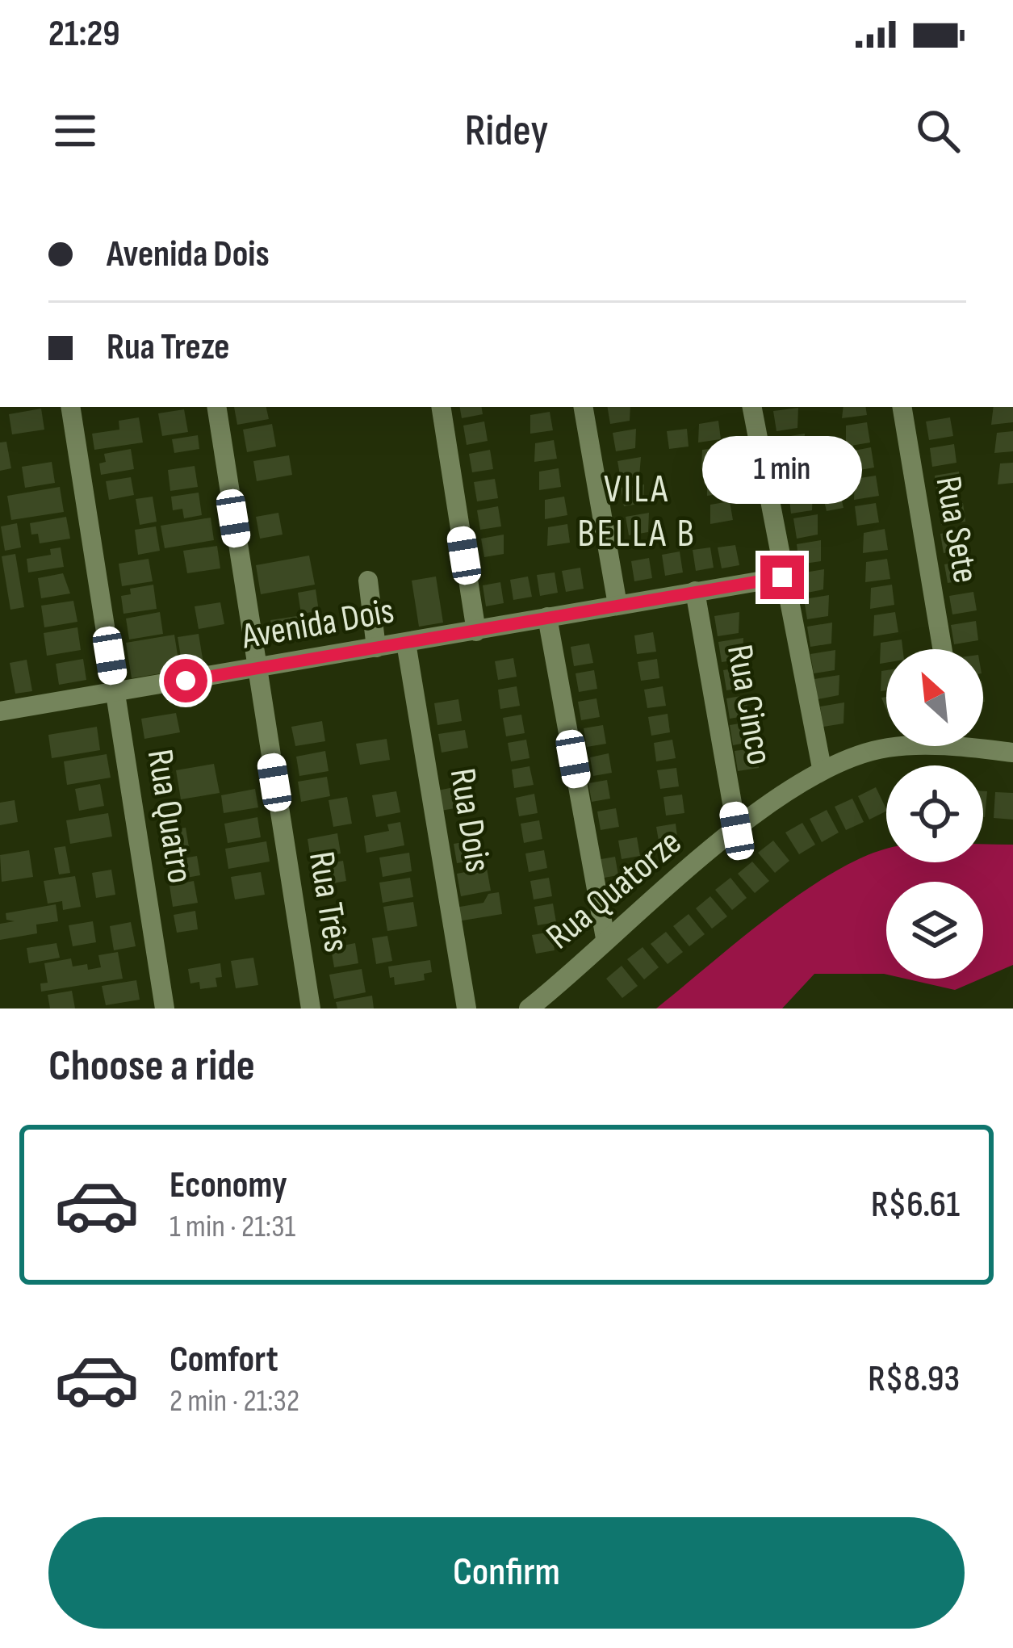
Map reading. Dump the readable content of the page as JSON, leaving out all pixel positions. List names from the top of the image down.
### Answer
{
  "streets": {
    "street": [
      "Rua Sete",
      "Avenida Dois",
      "Rua Cinco",
      "Rua Quatro",
      "Rua Dois",
      "Rua Quatorze",
      "Rua Três"
    ]
  },
  "crossings": [
    ["Avenida Dois", "Rua Cinco"],
    ["Avenida Dois", "Rua Quatro"],
    ["Avenida Dois", "Rua Dois"],
    ["Avenida Dois", "Rua Três"],
    ["Rua Cinco", "Rua Quatorze"]
  ],
  "districts": ["VILA BELLA B"],
  "north": "top left",
  "page": {
    "status": "21:29",
    "header": "Ridey",
    "banner": ["Avenida Dois", "Rua Treze"],
    "bubble": "1 min",
    "heading": "Choose a ride",
    "list": [
      {
        "name": "Economy",
        "note": "1 min · 21:31",
        "value": "R$6.61"
      },
      {
        "name": "Comfort",
        "note": "2 min · 21:32",
        "value": "R$8.93"
      }
    ],
    "buttons": "Confirm"
  }
}
